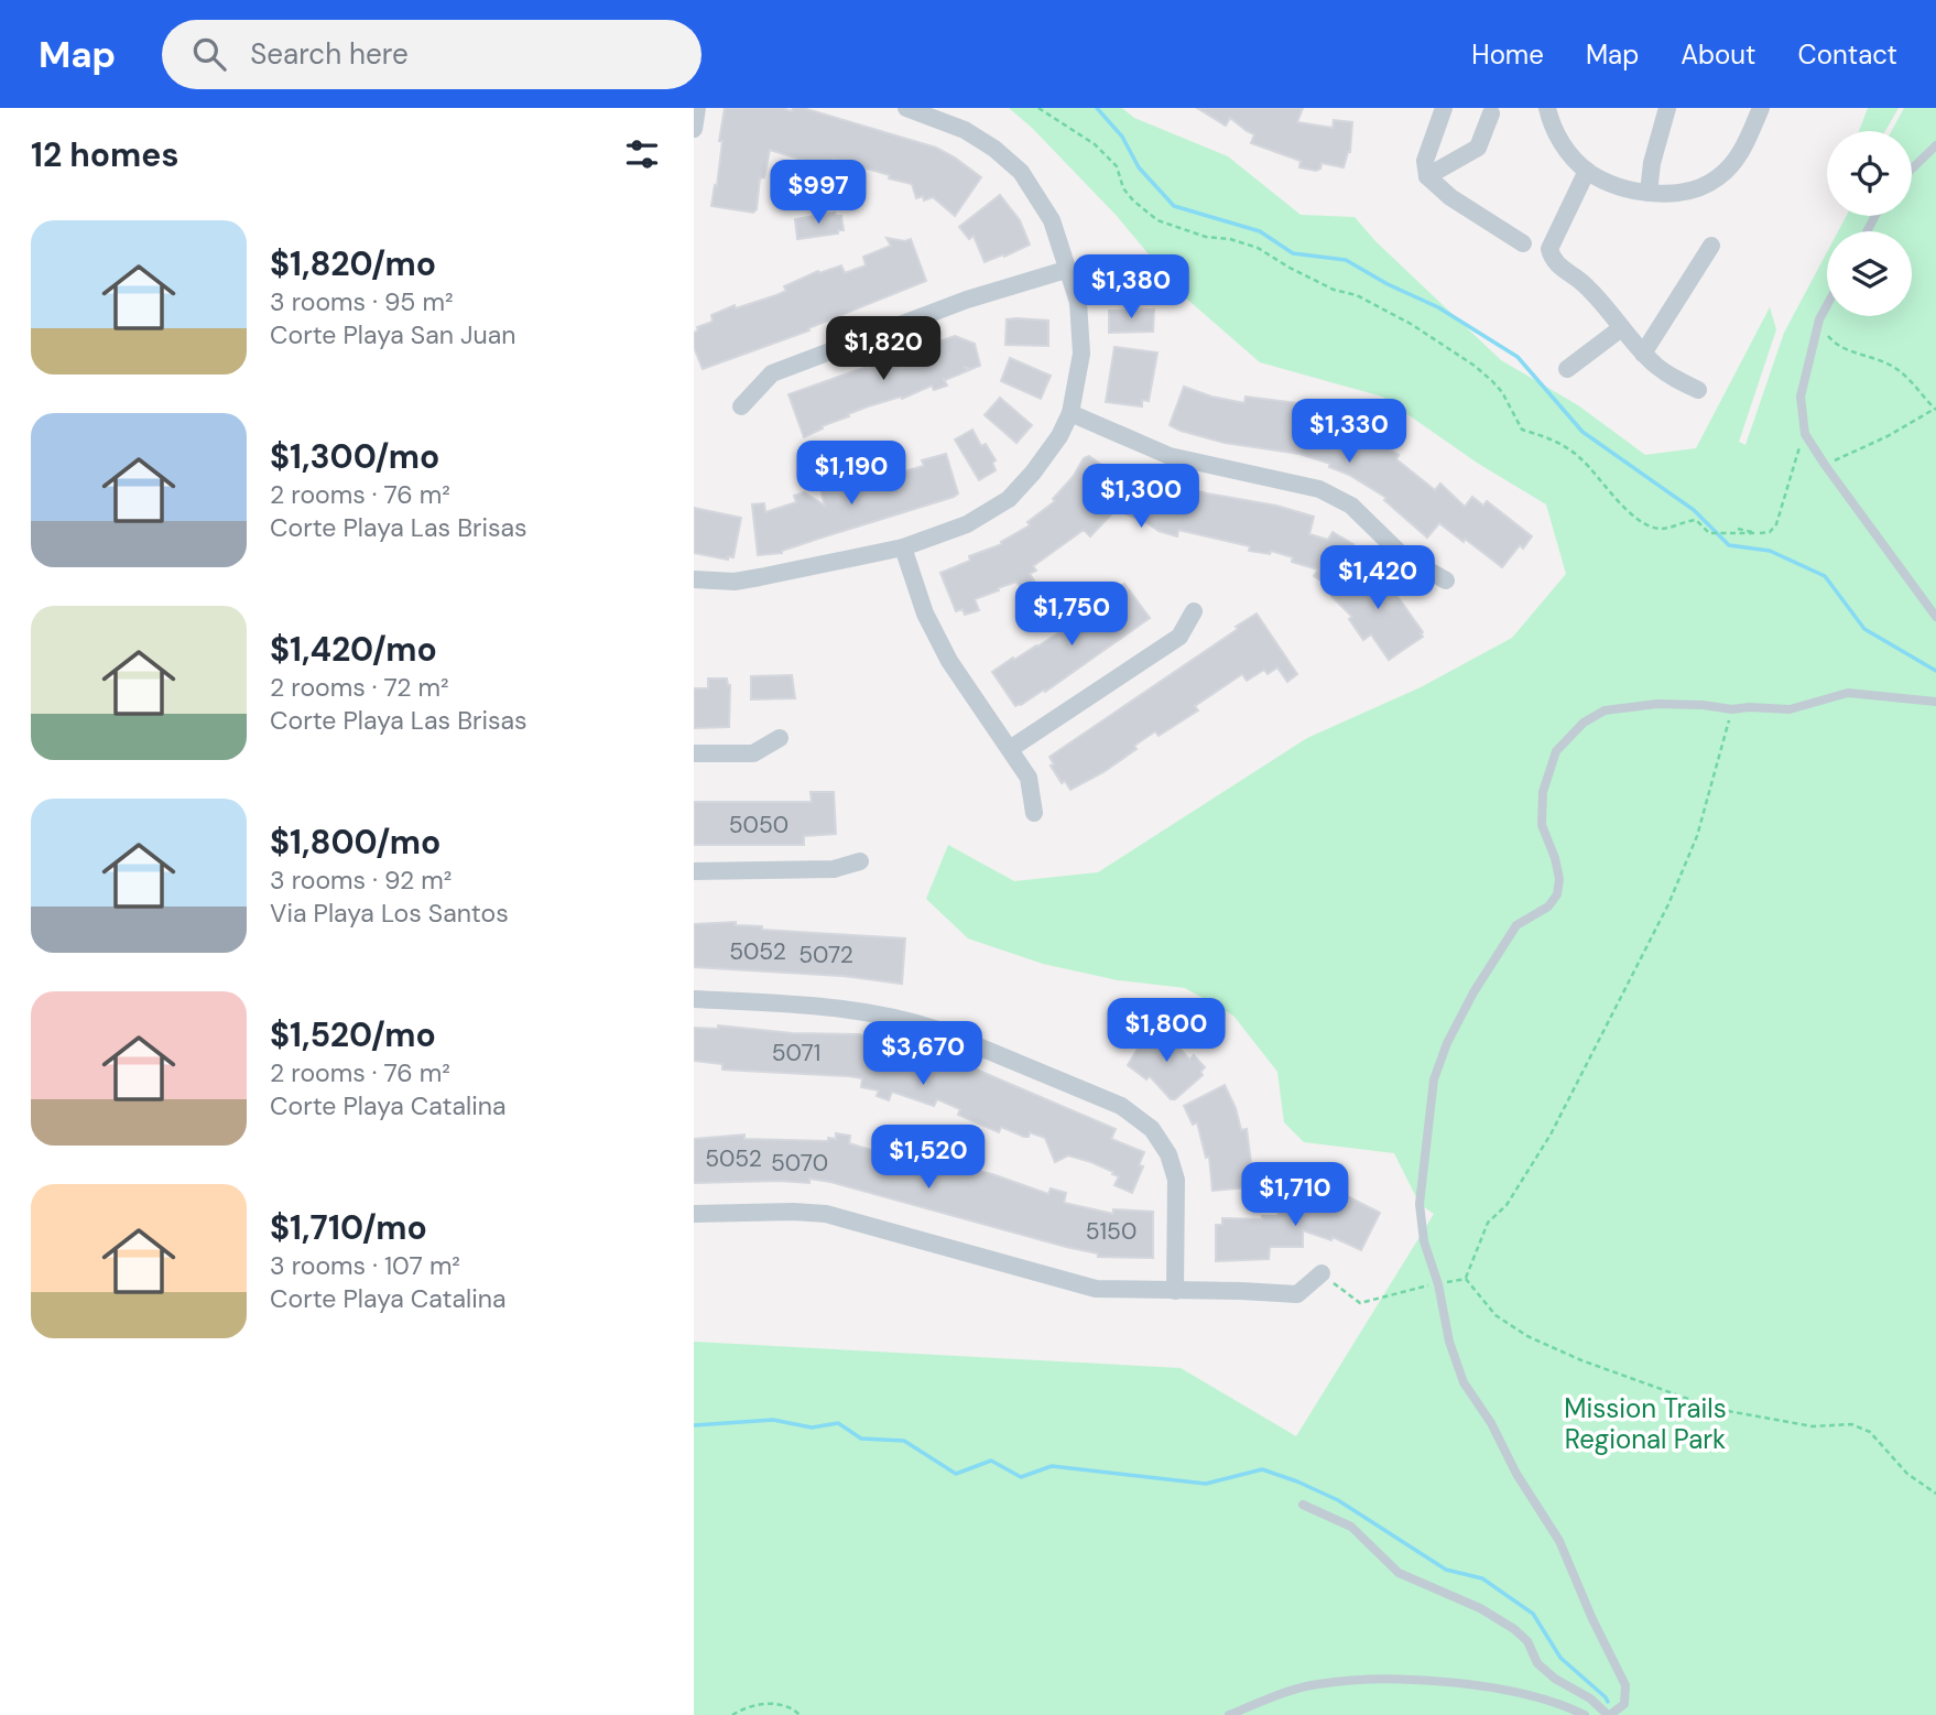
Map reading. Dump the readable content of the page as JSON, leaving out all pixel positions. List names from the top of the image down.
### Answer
{
  "parks": ["Mission Trails Regional Park"],
  "house_numbers": [
    "5050",
    "5052",
    "5072",
    "5071",
    "5052",
    "5070",
    "5150"
  ],
  "page": {
    "header": "Map",
    "search": "Search here",
    "nav": [
      "Home",
      "Map",
      "About",
      "Contact"
    ],
    "heading": "12 homes",
    "price": [
      "$997",
      "$1,380",
      "$1,820",
      "$1,330",
      "$1,190",
      "$1,300",
      "$1,420",
      "$1,750",
      "$1,800",
      "$3,670",
      "$1,520",
      "$1,710"
    ],
    "list": [
      {
        "name": "$1,820/mo",
        "note": "3 rooms · 95 m² · Corte Playa San Juan"
      },
      {
        "name": "$1,300/mo",
        "note": "2 rooms · 76 m² · Corte Playa Las Brisas"
      },
      {
        "name": "$1,420/mo",
        "note": "2 rooms · 72 m² · Corte Playa Las Brisas"
      },
      {
        "name": "$1,800/mo",
        "note": "3 rooms · 92 m² · Via Playa Los Santos"
      },
      {
        "name": "$1,520/mo",
        "note": "2 rooms · 76 m² · Corte Playa Catalina"
      },
      {
        "name": "$1,710/mo",
        "note": "3 rooms · 107 m² · Corte Playa Catalina"
      }
    ]
  }
}
